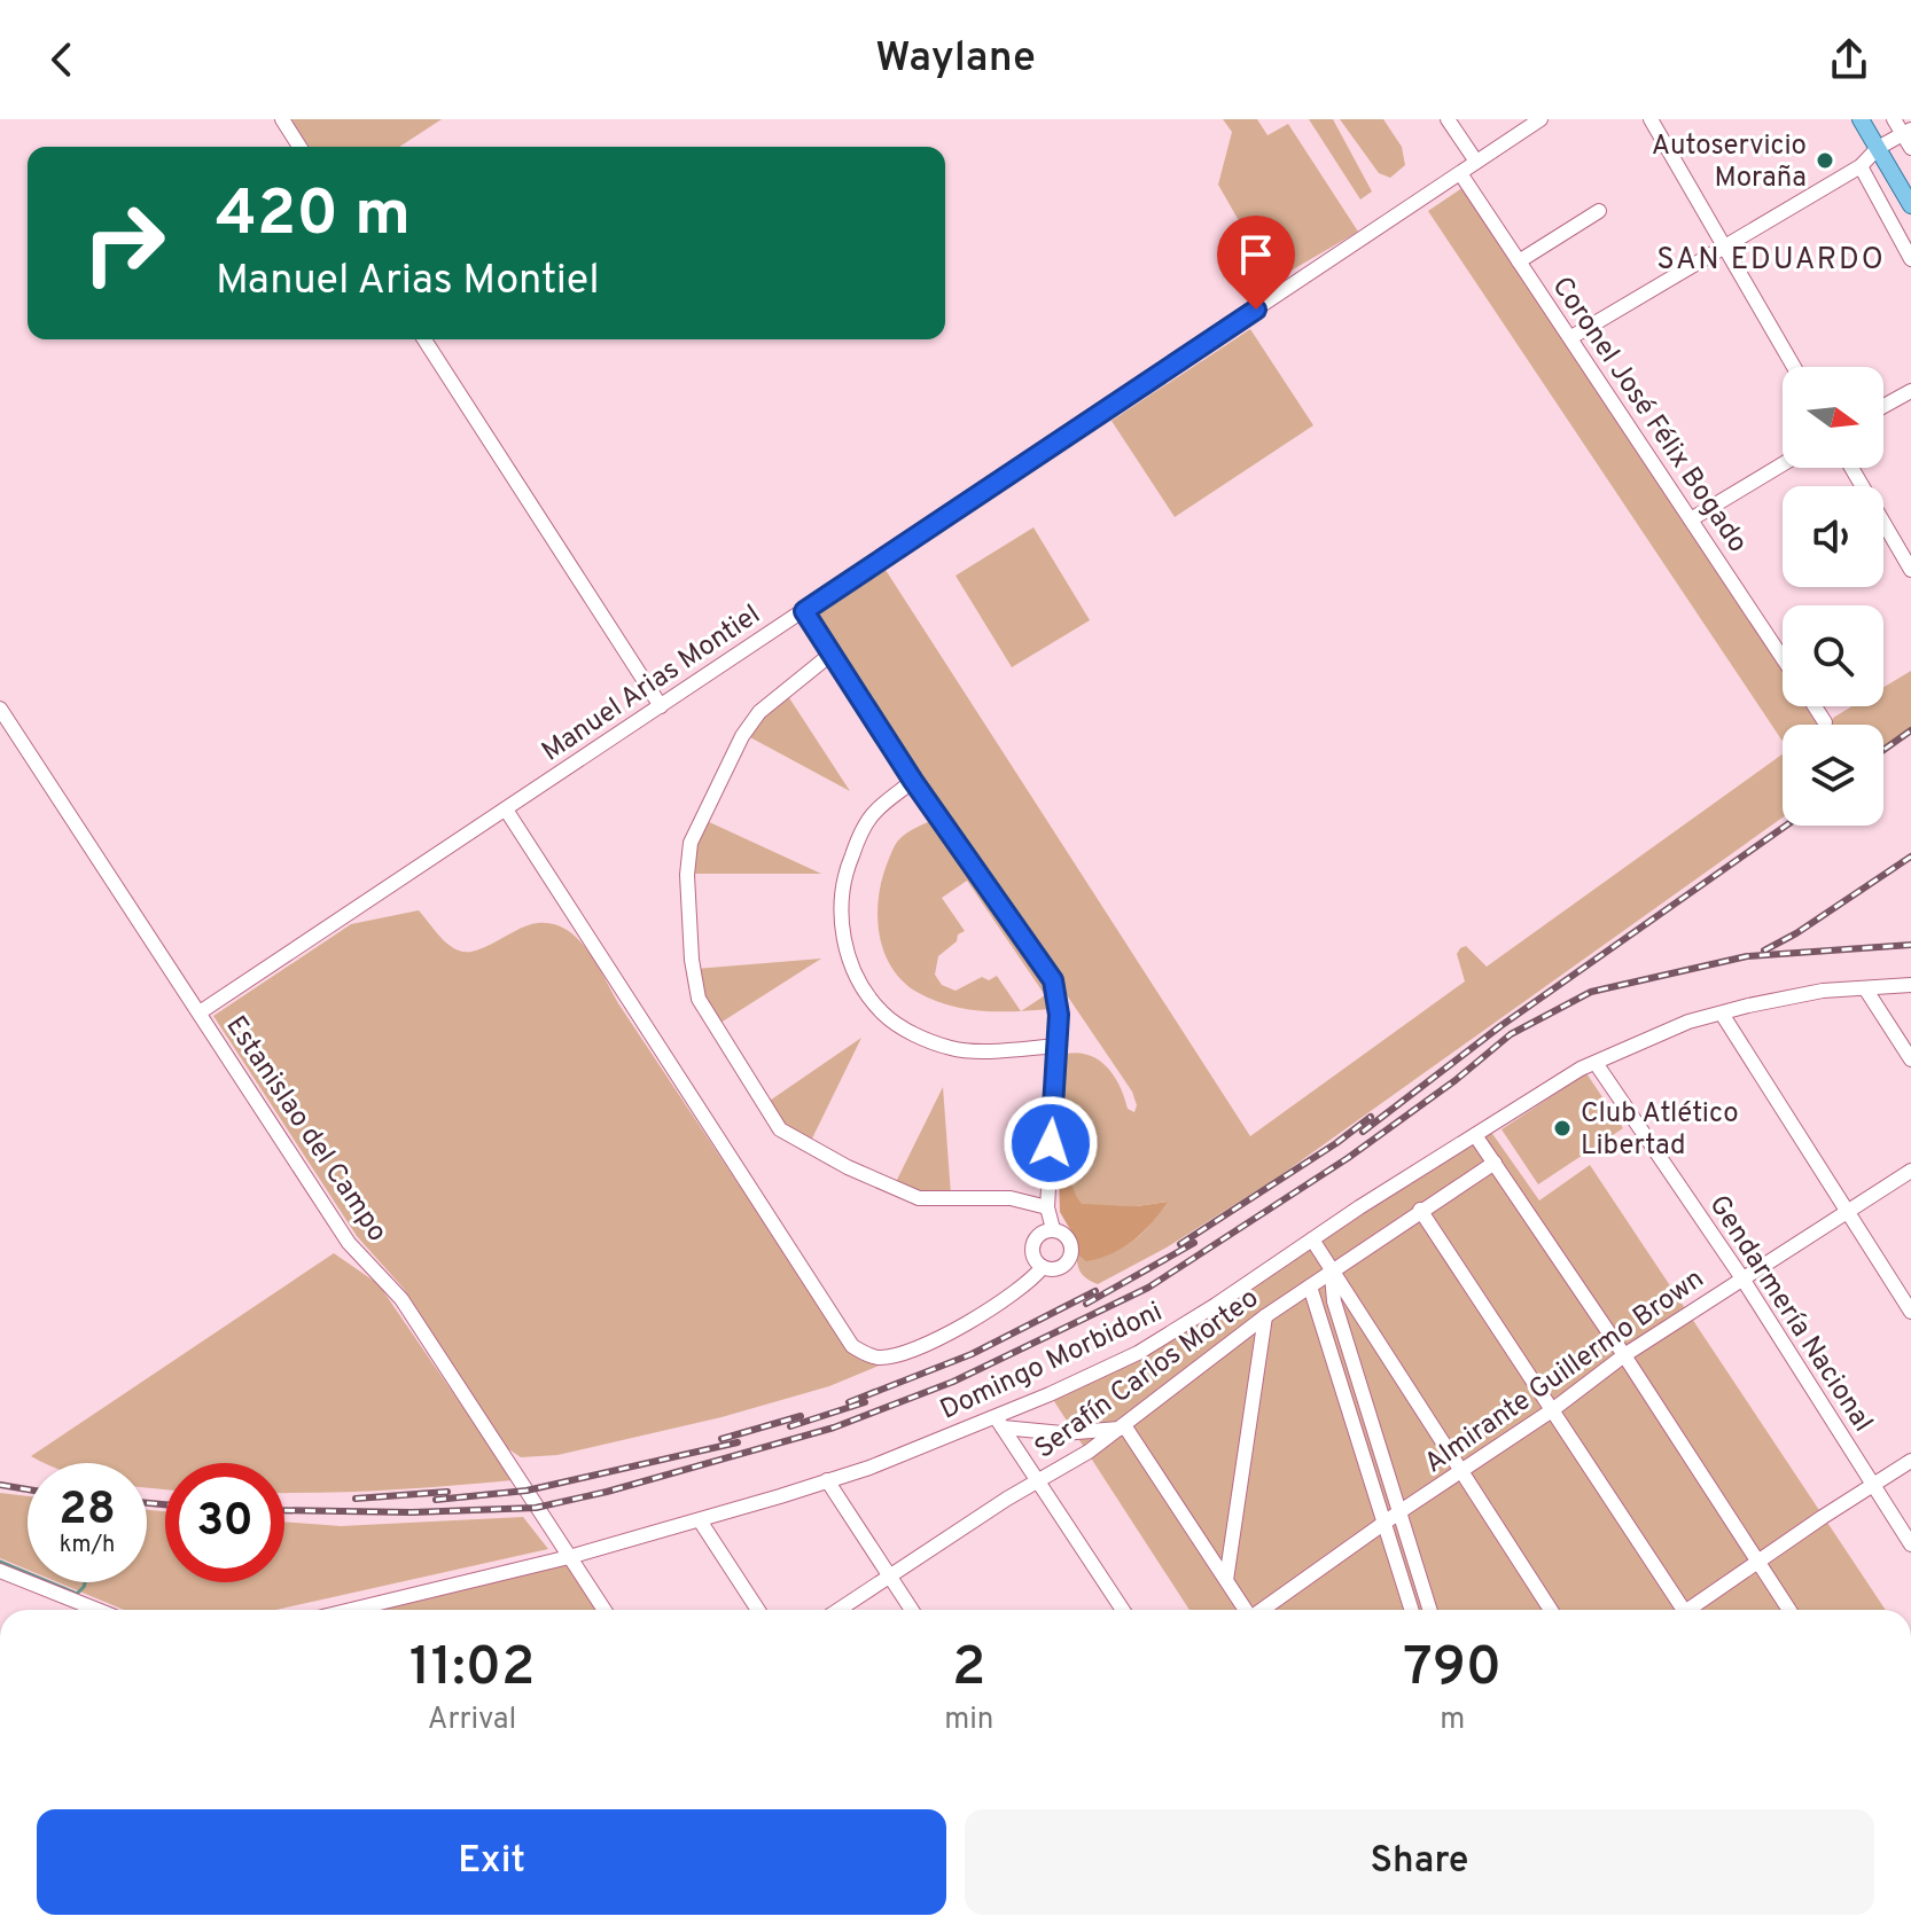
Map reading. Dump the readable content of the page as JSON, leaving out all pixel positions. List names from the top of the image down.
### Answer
{
  "streets": {
    "street": [
      "Coronel José Félix Bogado",
      "Manuel Arias Montiel",
      "Estanislao del Campo",
      "Gendarmería Nacional",
      "Domingo Morbidoni",
      "Almirante Guillermo Brown",
      "Serafín Carlos Morteo"
    ]
  },
  "crossings": [
    ["Coronel José Félix Bogado", "Manuel Arias Montiel"],
    ["Manuel Arias Montiel", "Estanislao del Campo"],
    ["Estanislao del Campo", "Domingo Morbidoni"],
    ["Gendarmería Nacional", "Domingo Morbidoni"],
    ["Gendarmería Nacional", "Almirante Guillermo Brown"]
  ],
  "districts": ["SAN EDUARDO"],
  "places": ["Autoservicio Moraña", "Club Atlético Libertad"],
  "north": "right",
  "page": {
    "header": "Waylane",
    "turn": ["420 m", "Manuel Arias Montiel"],
    "speed": "28 km/h",
    "limit": "30",
    "eta": [
      "11:02",
      "Arrival",
      "2",
      "min",
      "790",
      "m"
    ],
    "buttons": ["Exit", "Share"]
  }
}
